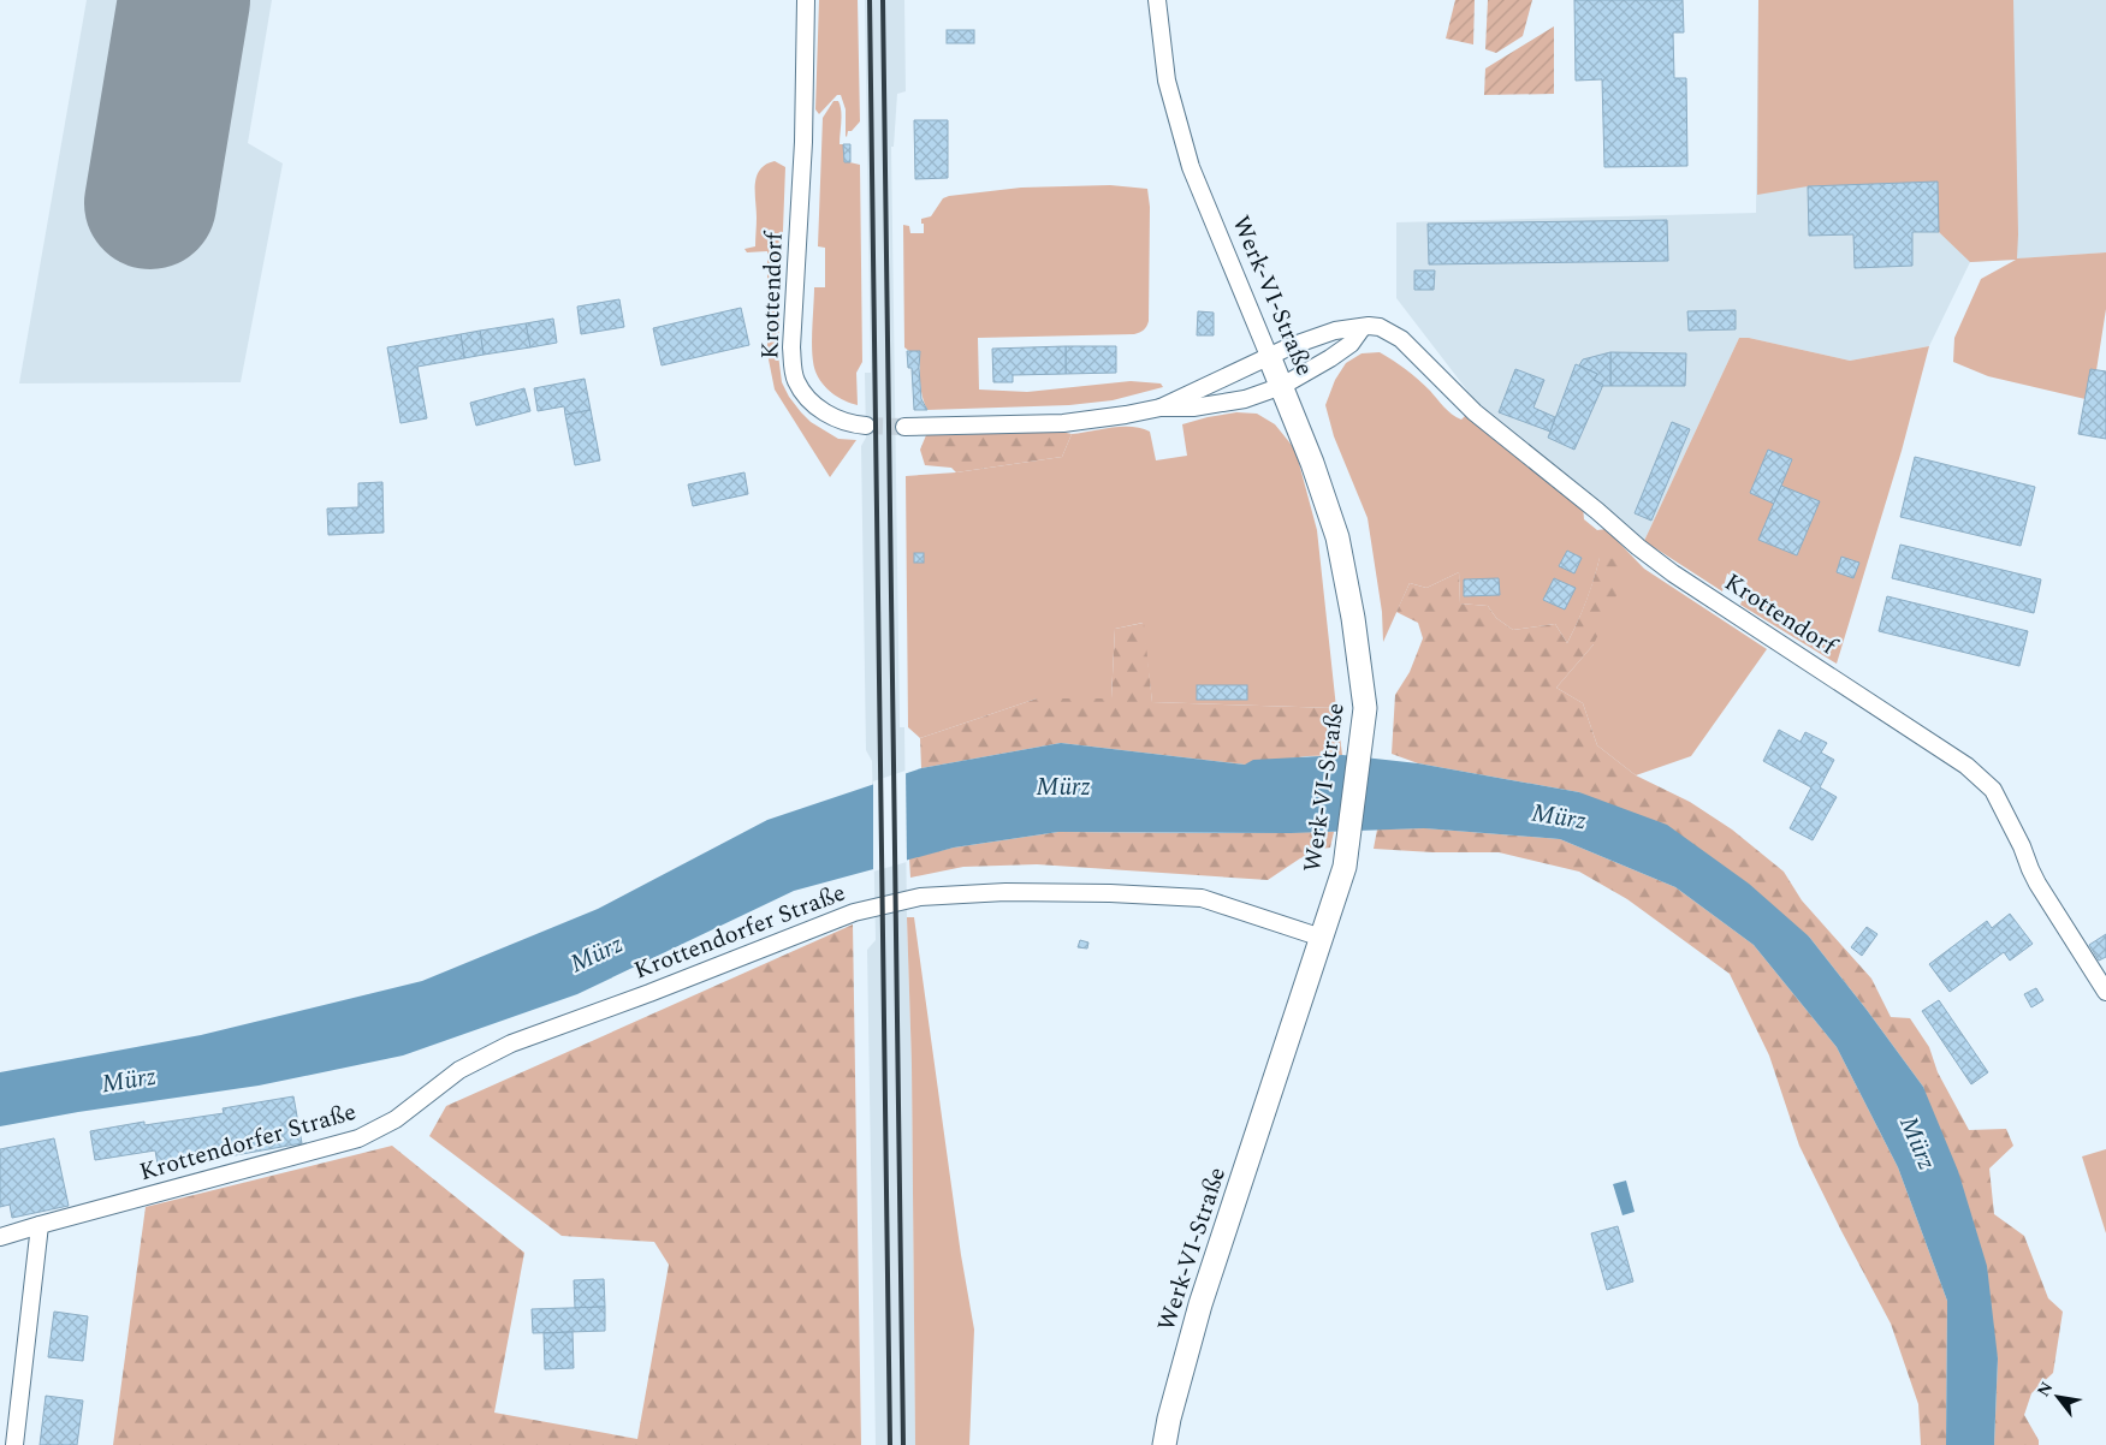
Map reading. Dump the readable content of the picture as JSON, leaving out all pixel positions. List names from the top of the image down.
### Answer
{
  "streets": {
    "main road": ["Werk-VI-Straße"],
    "street": ["Krottendorf", "Krottendorfer Straße"]
  },
  "crossings": [
    ["Krottendorf", "Werk-VI-Straße"],
    ["Werk-VI-Straße", "Krottendorfer Straße"]
  ],
  "water": ["Mürz"],
  "north": "top left"
}
